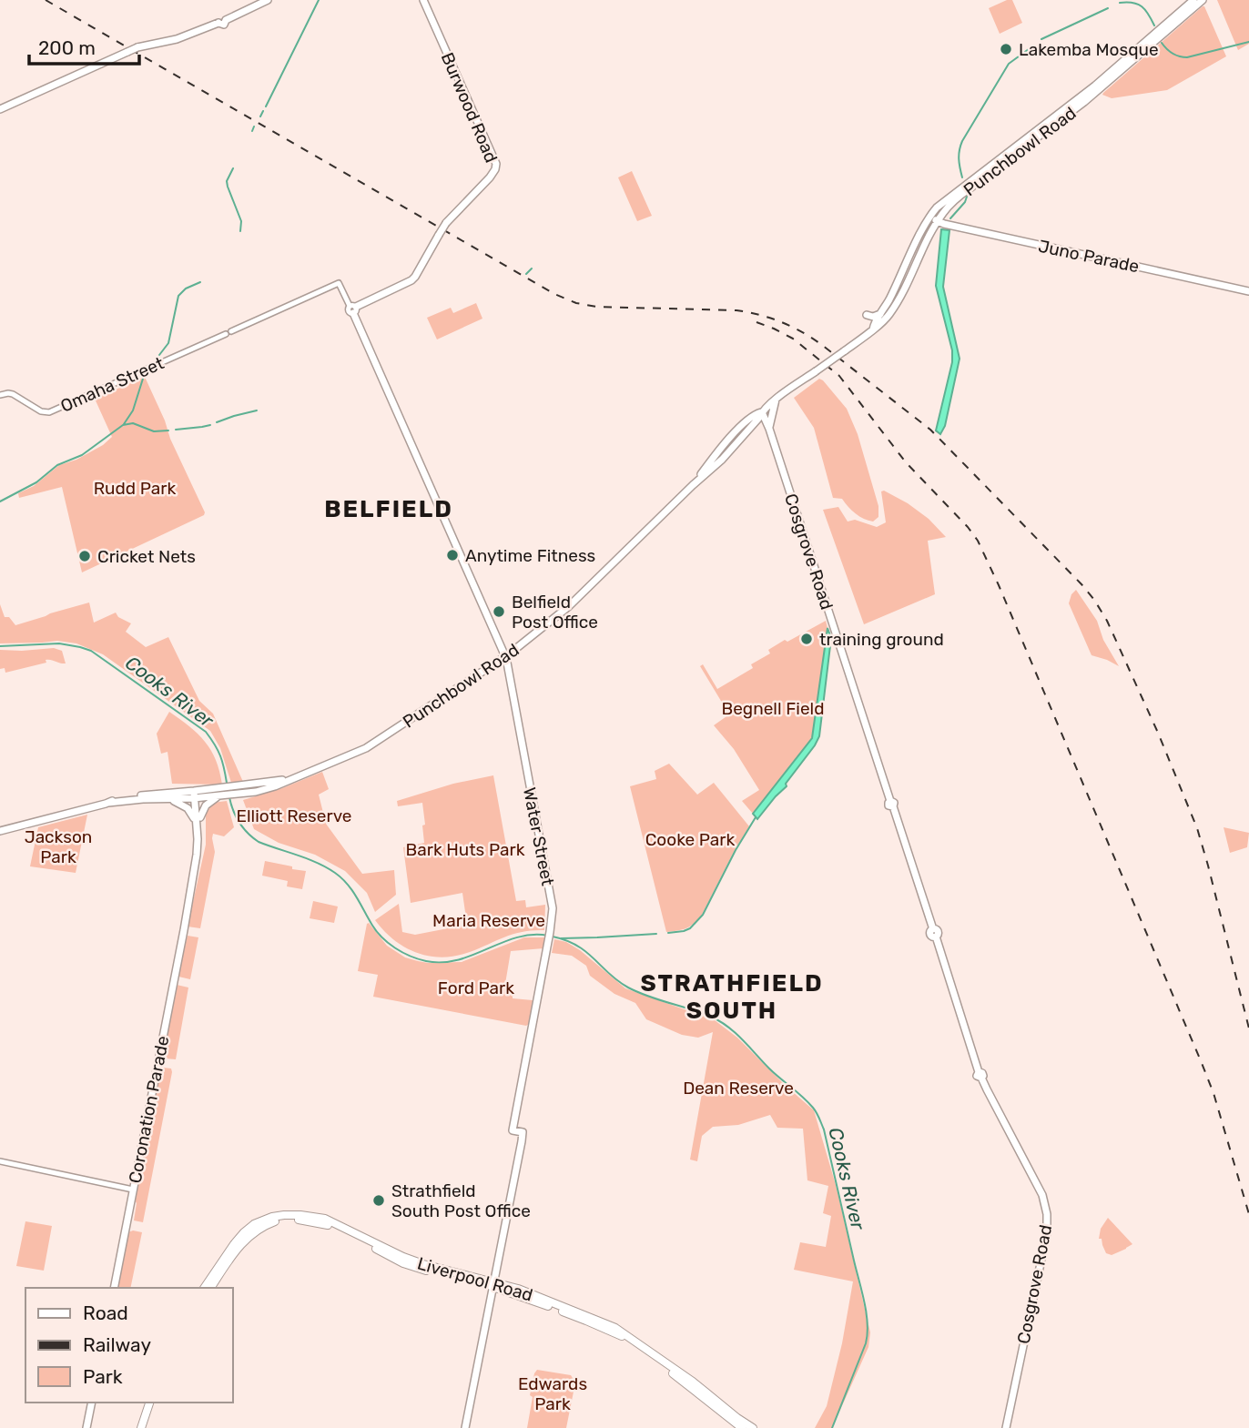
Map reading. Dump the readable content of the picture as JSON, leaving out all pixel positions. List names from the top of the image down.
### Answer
{
  "streets": {
    "highway": ["Liverpool Road"],
    "main road": [
      "Burwood Road",
      "Punchbowl Road",
      "Juno Parade",
      "Cosgrove Road",
      "Water Street",
      "Coronation Parade"
    ],
    "street": ["Omaha Street"]
  },
  "crossings": [
    ["Burwood Road", "Omaha Street"],
    ["Punchbowl Road", "Juno Parade"],
    ["Punchbowl Road", "Cosgrove Road"],
    ["Punchbowl Road", "Water Street"],
    ["Punchbowl Road", "Coronation Parade"],
    ["Water Street", "Liverpool Road"]
  ],
  "districts": ["BELFIELD", "STRATHFIELD SOUTH"],
  "water": ["Cooks River"],
  "parks": [
    "Rudd Park",
    "Begnell Field",
    "Elliott Reserve",
    "Jackson Park",
    "Cooke Park",
    "Bark Huts Park",
    "Maria Reserve",
    "Ford Park",
    "Dean Reserve",
    "Edwards Park"
  ],
  "places": [
    "Lakemba Mosque",
    "Anytime Fitness",
    "Cricket Nets",
    "Belfield Post Office",
    "training ground",
    "Strathfield South Post Office"
  ],
  "legend": ["Road", "Railway", "Park"],
  "scale_bar": "200 m"
}
